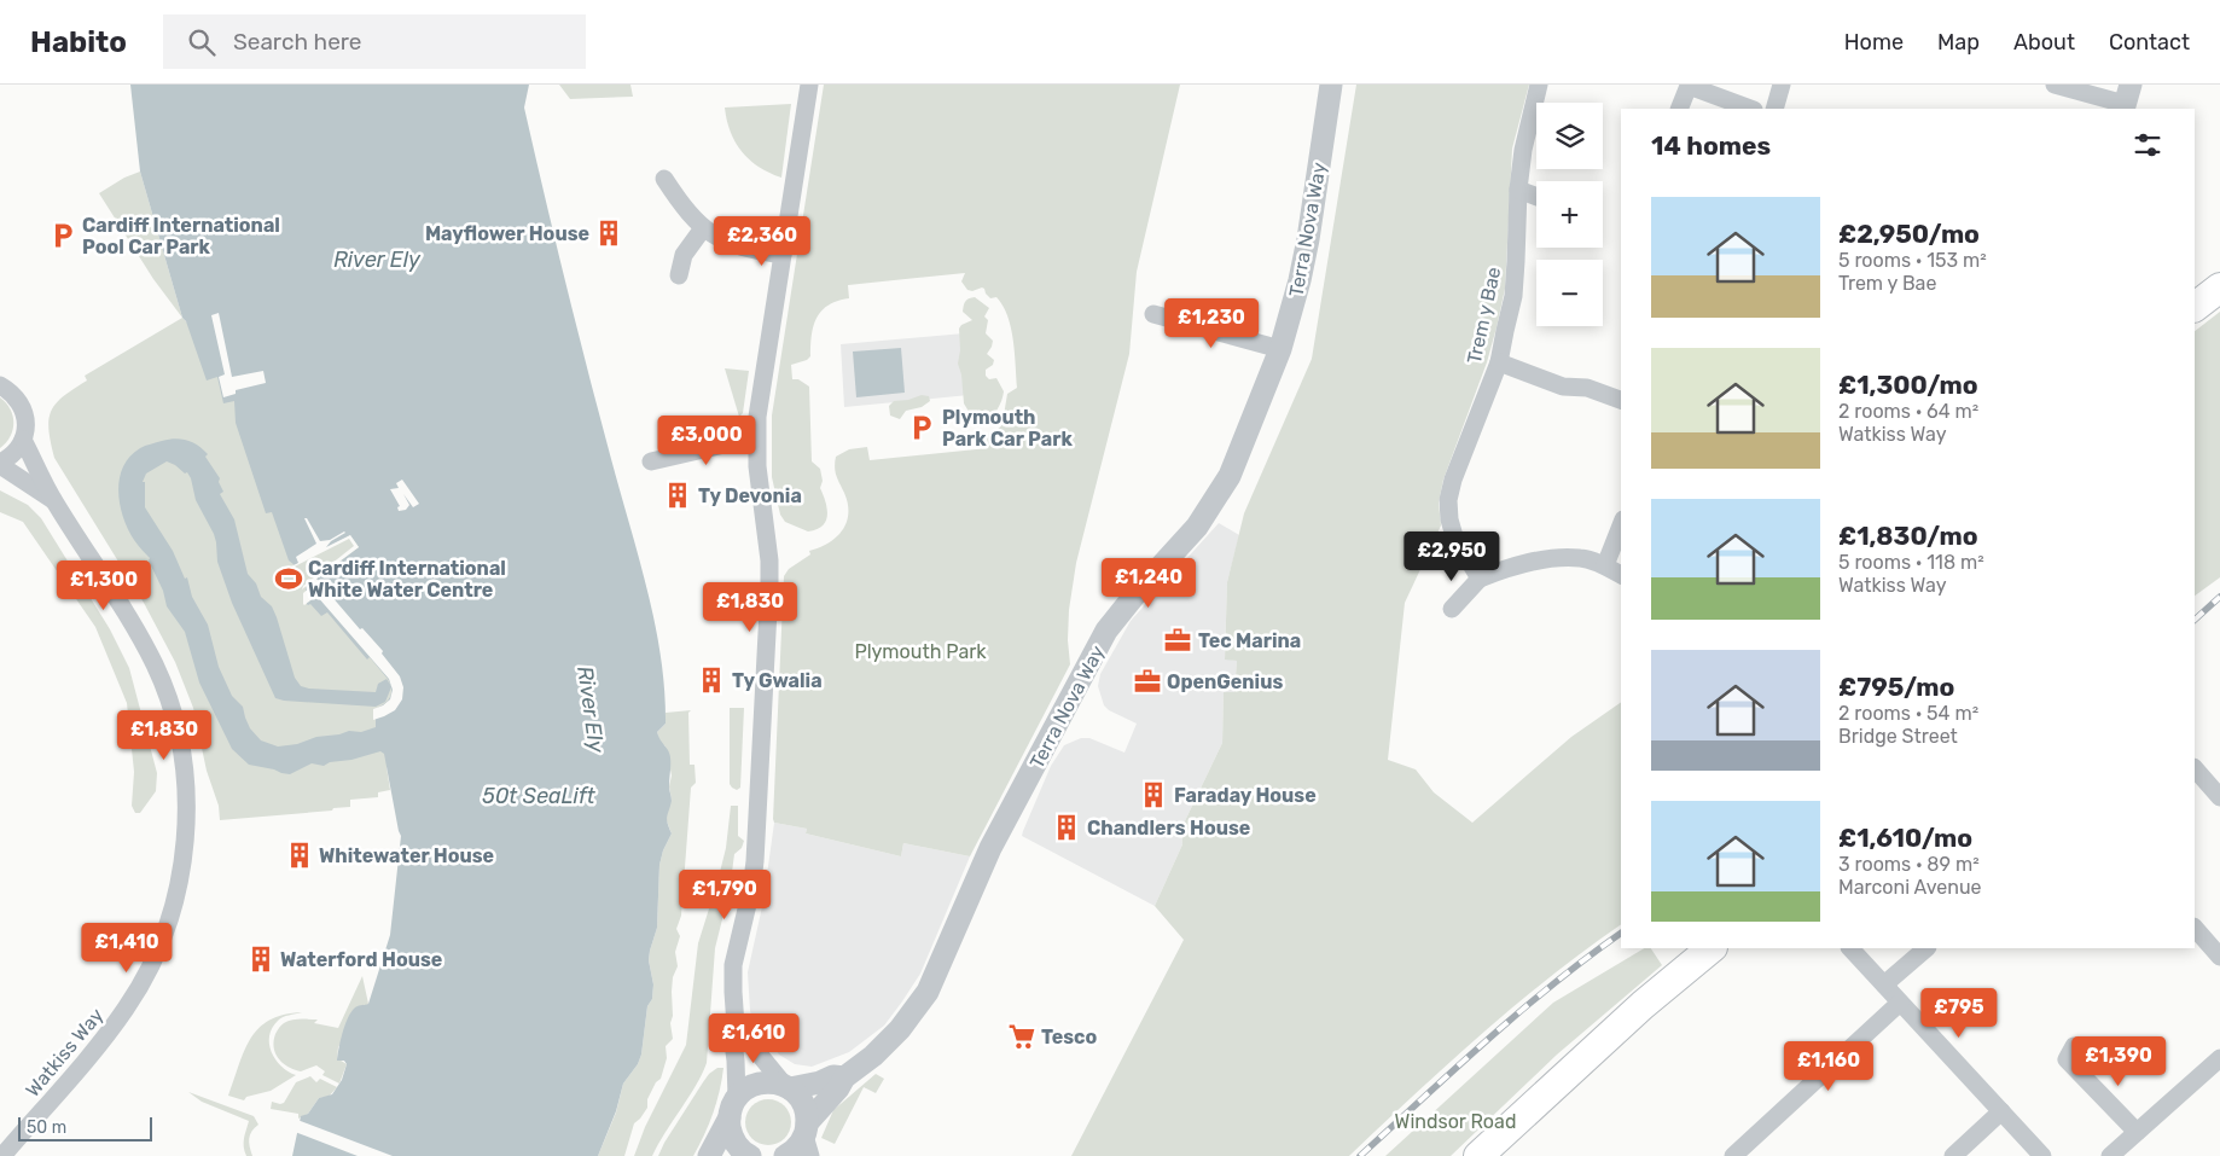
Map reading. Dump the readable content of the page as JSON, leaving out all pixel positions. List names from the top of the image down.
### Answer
{
  "streets": {
    "street": ["Terra Nova Way", "Trem y Bae", "Watkiss Way"]
  },
  "water": ["River Ely", "50t SeaLift"],
  "parks": ["Plymouth Park", "Windsor Road"],
  "places": {
    "building": [
      "Mayflower House",
      "Ty Devonia",
      "Ty Gwalia",
      "Faraday House",
      "Chandlers House",
      "Whitewater House",
      "Waterford House"
    ],
    "parking": ["Cardiff International Pool Car Park", "Plymouth Park Car Park"],
    "sports": ["Cardiff International White Water Centre"],
    "office": ["Tec Marina", "OpenGenius"],
    "supermarket": ["Tesco"]
  },
  "scale_bar": "50 m",
  "page": {
    "header": "Habito",
    "search": "Search here",
    "nav": [
      "Home",
      "Map",
      "About",
      "Contact"
    ],
    "map_buttons": ["+", "−"],
    "heading": "14 homes",
    "list": [
      {
        "name": "£2,950/mo",
        "note": "5 rooms · 153 m² · Trem y Bae"
      },
      {
        "name": "£1,300/mo",
        "note": "2 rooms · 64 m² · Watkiss Way"
      },
      {
        "name": "£1,830/mo",
        "note": "5 rooms · 118 m² · Watkiss Way"
      },
      {
        "name": "£795/mo",
        "note": "2 rooms · 54 m² · Bridge Street"
      },
      {
        "name": "£1,610/mo",
        "note": "3 rooms · 89 m² · Marconi Avenue"
      }
    ],
    "price": [
      "£2,360",
      "£1,230",
      "£3,000",
      "£2,950",
      "£1,240",
      "£1,300",
      "£1,830",
      "£1,830",
      "£1,790",
      "£1,410",
      "£795",
      "£1,610",
      "£1,390",
      "£1,160"
    ],
    "scale": "50 m"
  }
}
